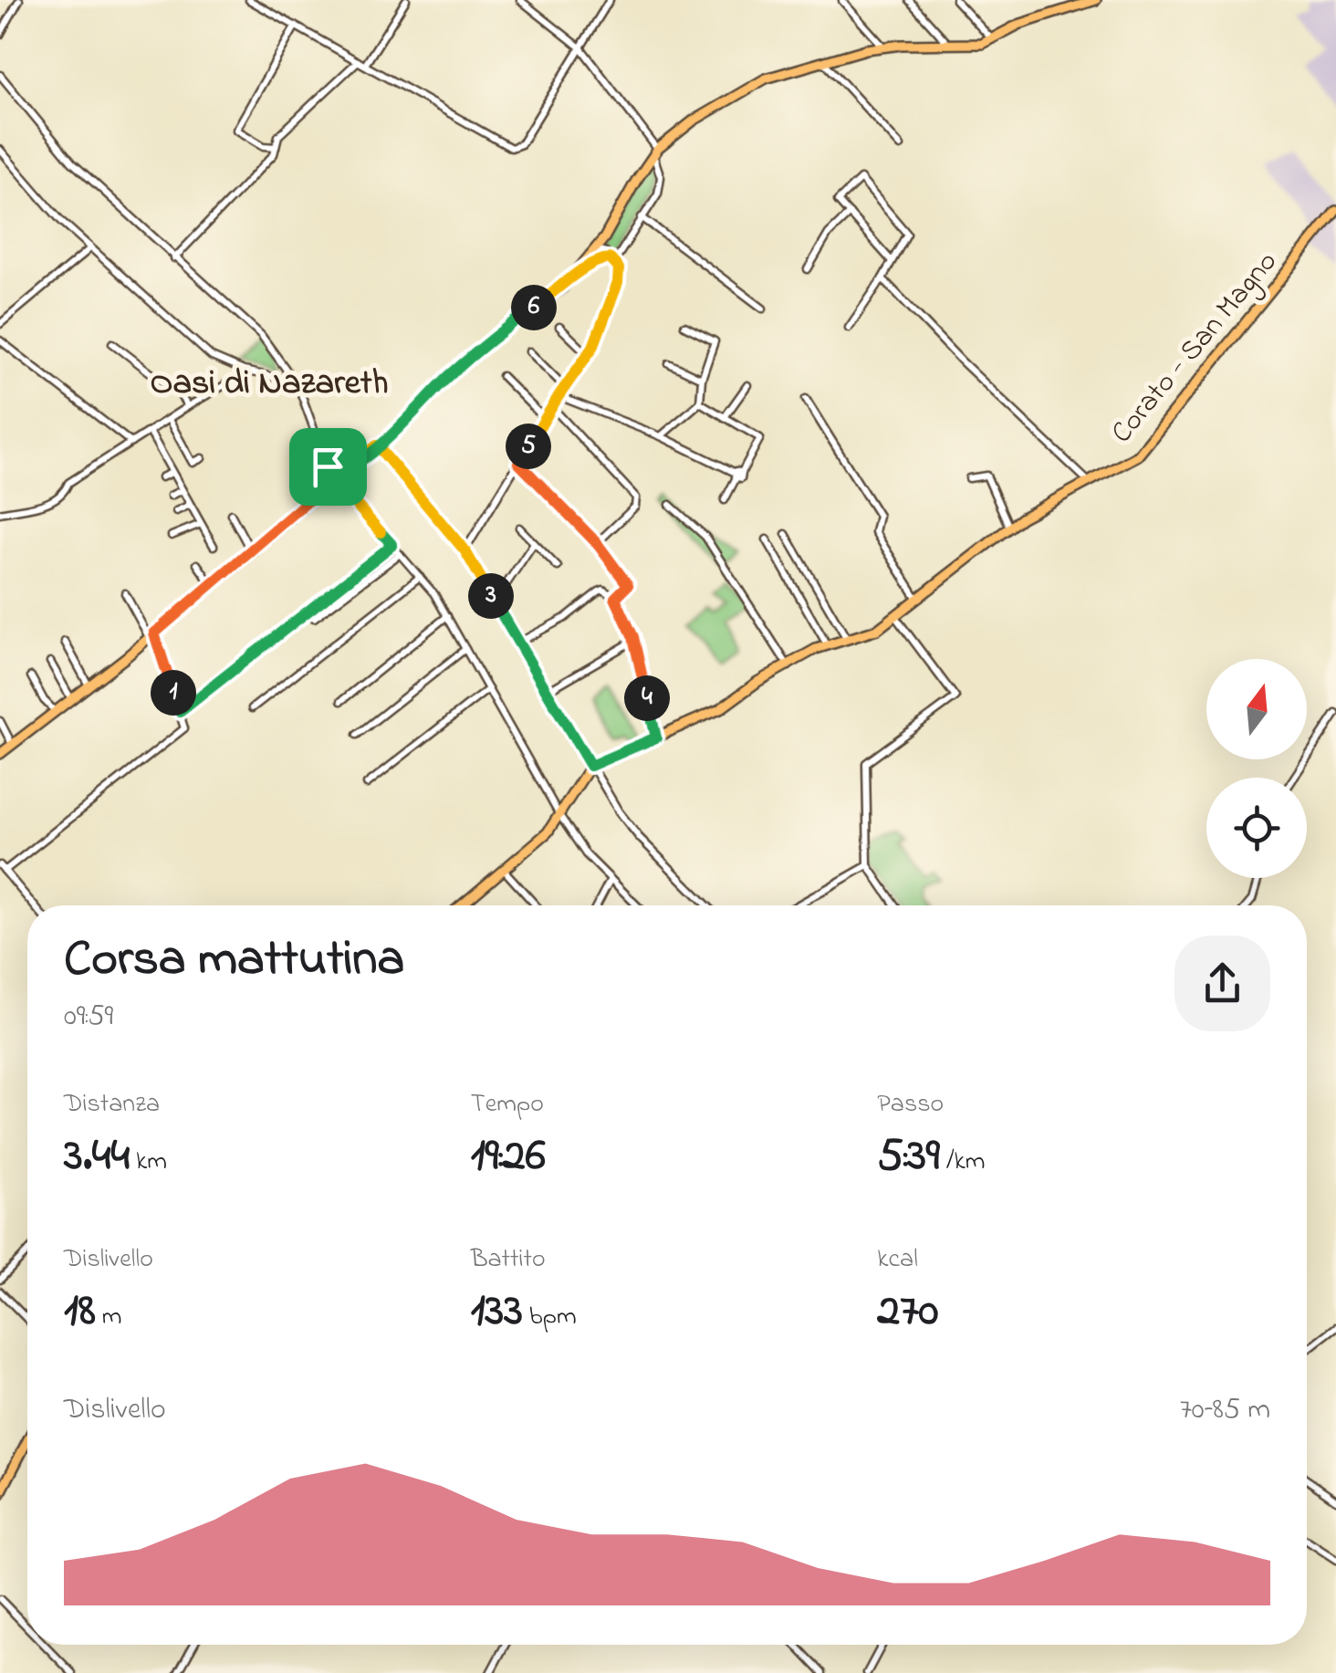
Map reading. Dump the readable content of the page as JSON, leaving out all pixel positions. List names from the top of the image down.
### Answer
{
  "streets": {
    "main road": ["Corato - San Magno"]
  },
  "districts": ["Oasi di Nazareth"],
  "north": "top",
  "page": {
    "pins": [
      "6",
      "5",
      "3",
      "1",
      "4"
    ],
    "heading": ["Corsa mattutina", "09:59"],
    "stats": [
      ["Distanza", "3.44 km"],
      ["Tempo", "19:26"],
      ["Passo", "5:39 /km"],
      ["Dislivello", "18 m"],
      ["Battito", "133 bpm"],
      ["kcal", "270"]
    ],
    "chart": ["Dislivello", "70–85 m"]
  }
}
